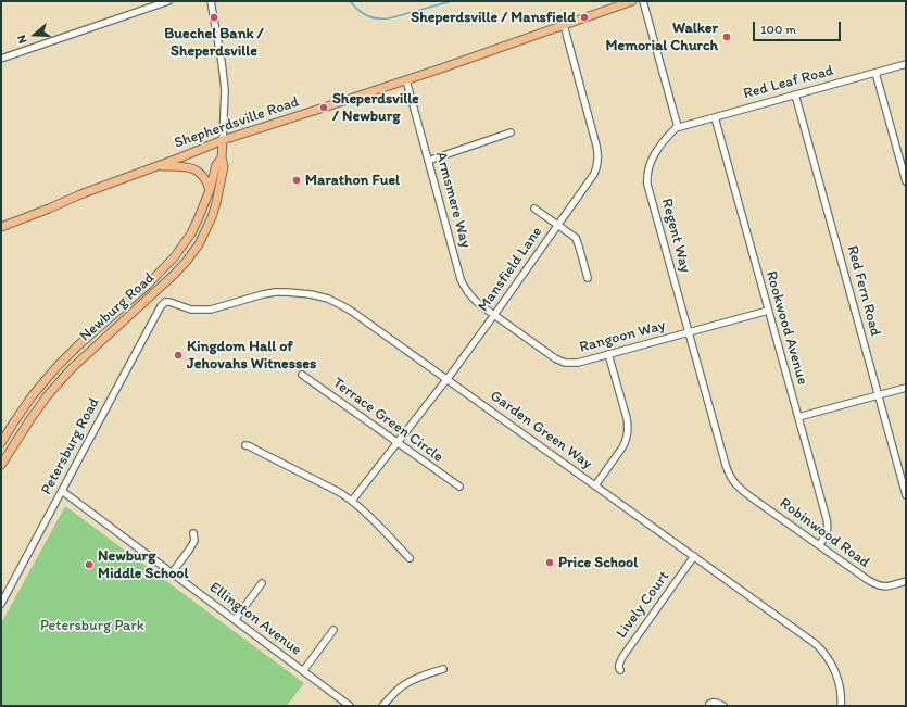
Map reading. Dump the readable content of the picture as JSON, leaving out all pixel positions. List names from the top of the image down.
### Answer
{
  "streets": {
    "main road": ["Shepherdsville Road", "Newburg Road"],
    "street": [
      "Red Leaf Road",
      "Armsmere Way",
      "Regent Way",
      "Mansfield Lane",
      "Red Fern Road",
      "Rookwood Avenue",
      "Rangoon Way",
      "Terrace Green Circle",
      "Garden Green Way",
      "Petersburg Road",
      "Robinwood Road",
      "Lively Court",
      "Ellington Avenue"
    ]
  },
  "crossings": [
    ["Red Leaf Road", "Regent Way"],
    ["Red Leaf Road", "Red Fern Road"],
    ["Red Leaf Road", "Rookwood Avenue"],
    ["Shepherdsville Road", "Armsmere Way"],
    ["Shepherdsville Road", "Mansfield Lane"],
    ["Shepherdsville Road", "Newburg Road"],
    ["Armsmere Way", "Mansfield Lane"],
    ["Armsmere Way", "Rangoon Way"],
    ["Regent Way", "Rangoon Way"],
    ["Regent Way", "Robinwood Road"],
    ["Mansfield Lane", "Rangoon Way"],
    ["Mansfield Lane", "Terrace Green Circle"],
    ["Mansfield Lane", "Garden Green Way"],
    ["Rookwood Avenue", "Rangoon Way"],
    ["Rookwood Avenue", "Robinwood Road"],
    ["Garden Green Way", "Petersburg Road"],
    ["Garden Green Way", "Lively Court"],
    ["Petersburg Road", "Ellington Avenue"]
  ],
  "parks": ["Petersburg Park"],
  "places": [
    "Buechel Bank / Sheperdsville",
    "Sheperdsville / Mansfield",
    "Walker Memorial Church",
    "Sheperdsville / Newburg",
    "Marathon Fuel",
    "Kingdom Hall of Jehovahs Witnesses",
    "Price School",
    "Newburg Middle School"
  ],
  "scale_bar": "100 m",
  "north": "left"
}
